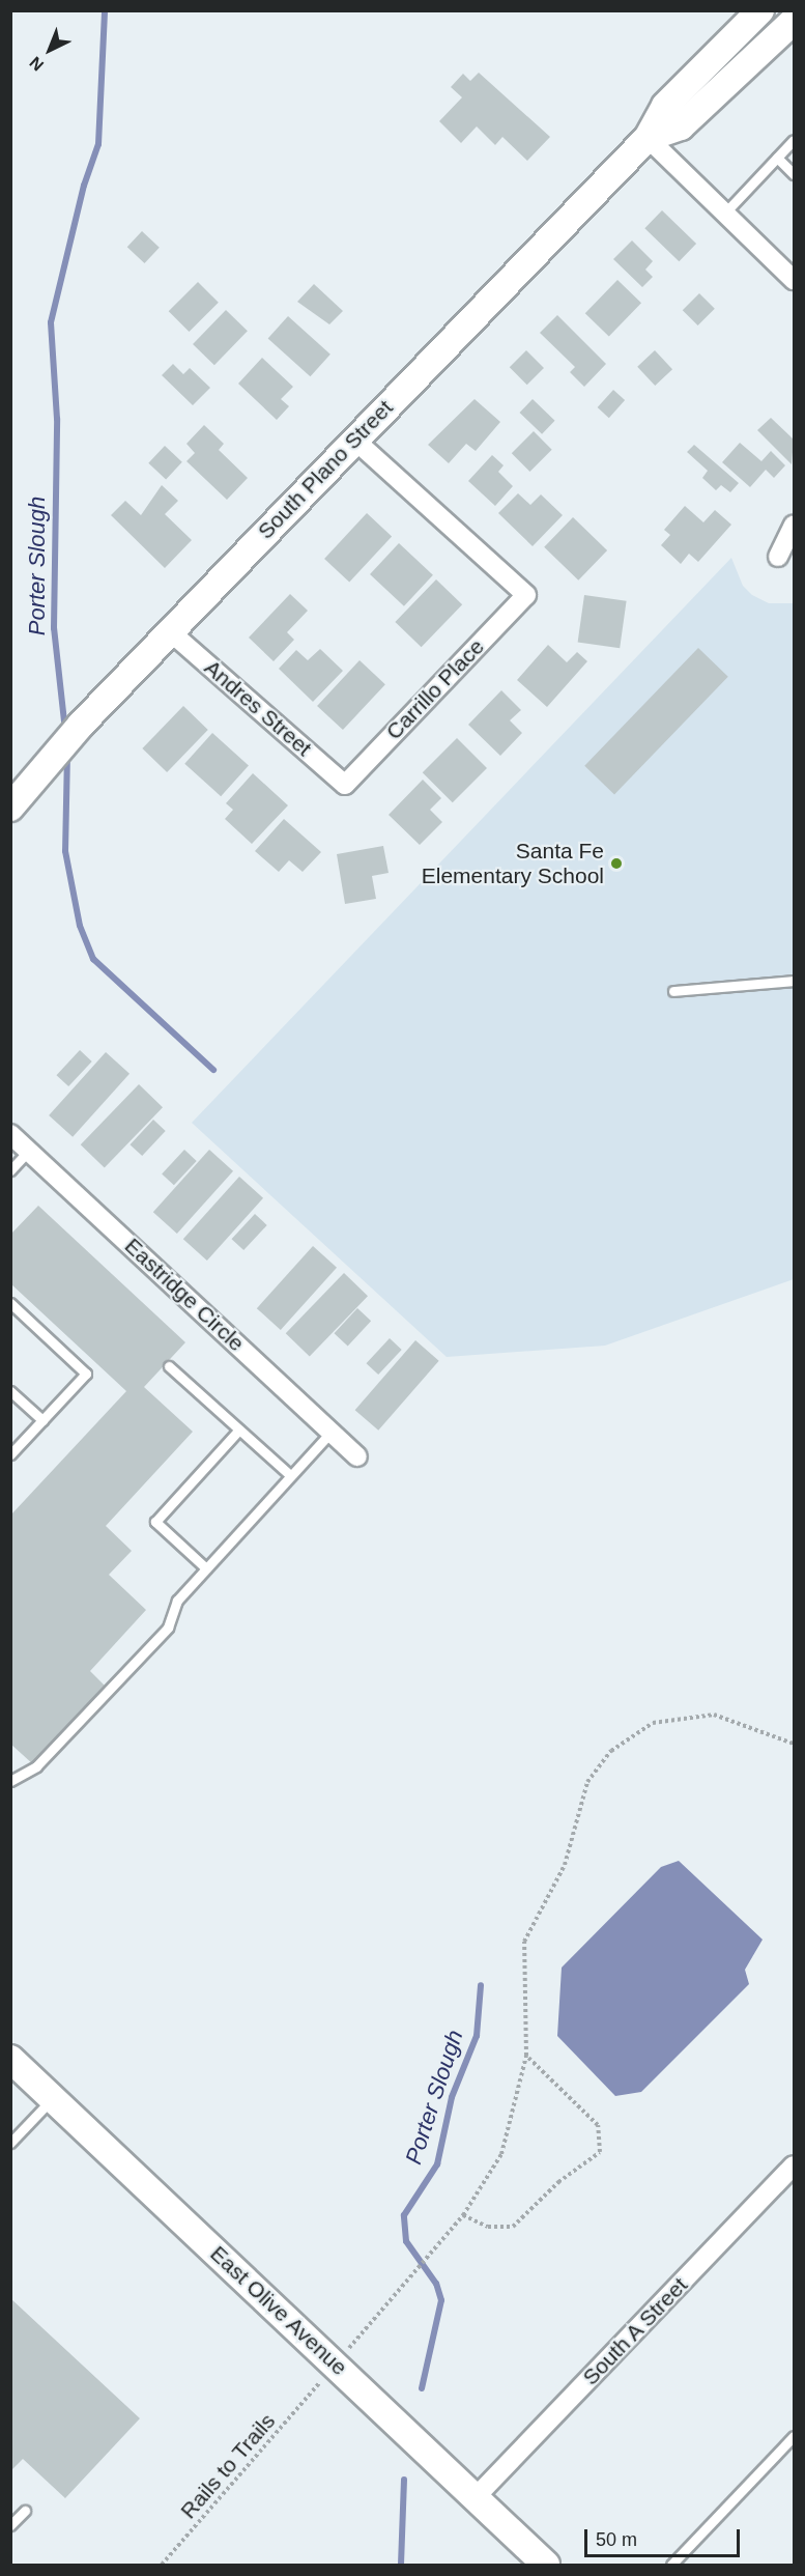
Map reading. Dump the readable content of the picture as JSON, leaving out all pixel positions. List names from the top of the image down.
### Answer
{
  "streets": {
    "main road": ["South Plano Street", "East Olive Avenue"],
    "street": [
      "Carrillo Place",
      "Andres Street",
      "Eastridge Circle",
      "South A Street"
    ],
    "path": ["Rails to Trails"]
  },
  "crossings": [
    ["South Plano Street", "Carrillo Place"],
    ["South Plano Street", "Andres Street"],
    ["Carrillo Place", "Andres Street"],
    ["East Olive Avenue", "South A Street"]
  ],
  "water": ["Porter Slough"],
  "places": ["Santa Fe Elementary School"],
  "scale_bar": "50 m",
  "north": "bottom left"
}
